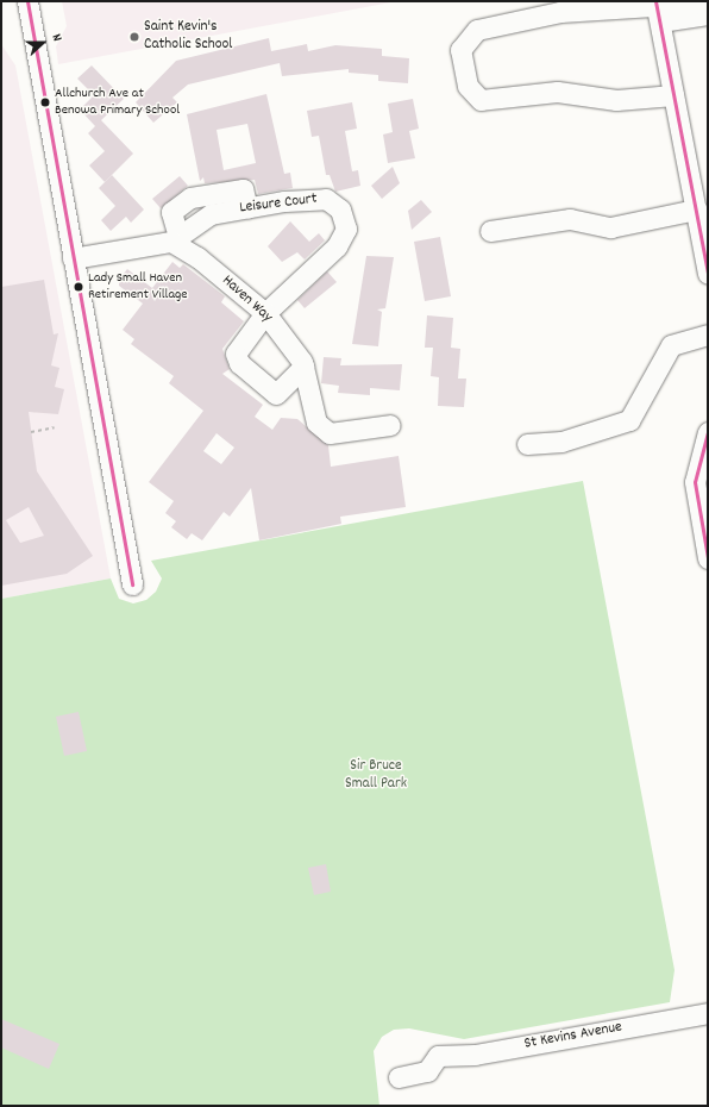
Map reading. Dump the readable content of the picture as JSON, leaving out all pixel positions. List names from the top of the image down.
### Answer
{
  "streets": {
    "street": ["Leisure Court", "Haven Way", "St Kevins Avenue"]
  },
  "crossings": [
    ["Leisure Court", "Haven Way"]
  ],
  "parks": ["Sir Bruce Small Park"],
  "places": ["Saint Kevin's Catholic School", "Allchurch Ave at Benowa Primary School", "Lady Small Haven Retirement Village"],
  "north": "right"
}
